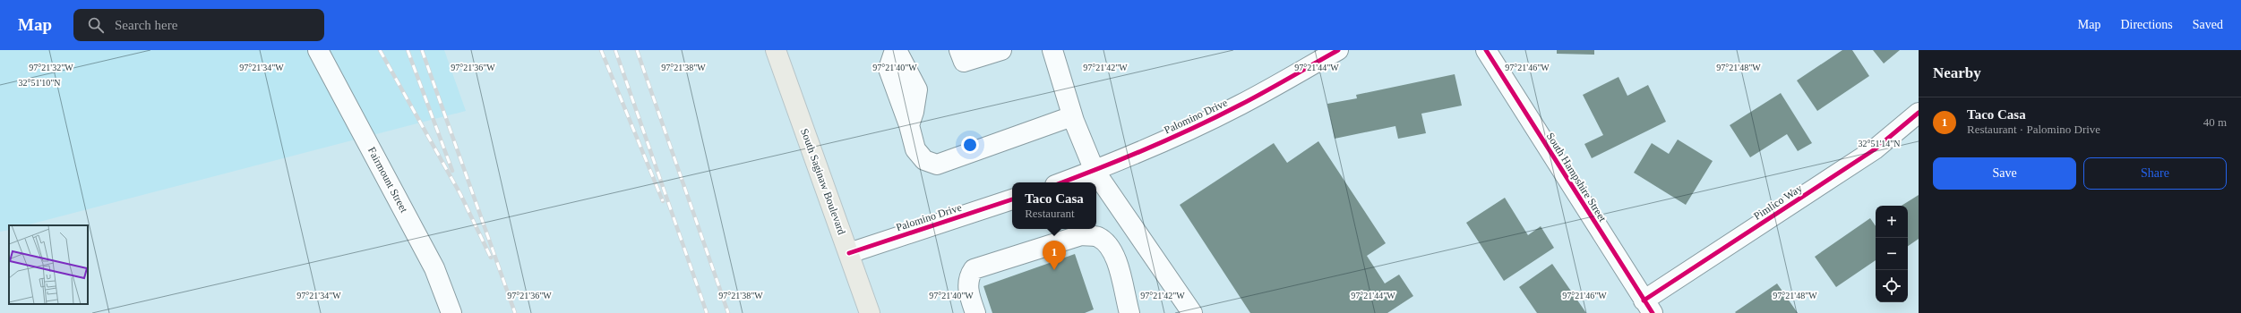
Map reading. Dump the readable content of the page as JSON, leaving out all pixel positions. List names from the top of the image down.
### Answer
{
  "streets": {
    "main road": ["South Saginaw Boulevard"],
    "street": [
      "Palomino Drive",
      "South Hampshire Street",
      "Fairmount Street",
      "Pimlico Way"
    ]
  },
  "crossings": [
    ["Palomino Drive", "South Saginaw Boulevard"],
    ["South Hampshire Street", "Pimlico Way"]
  ],
  "page": {
    "header": "Map",
    "search": "Search here",
    "nav": ["Map", "Directions", "Saved"],
    "heading": "Nearby",
    "list": [
      {
        "mark": "1",
        "name": "Taco Casa",
        "note": "Restaurant · Palomino Drive",
        "value": "40 m"
      }
    ],
    "buttons": ["Save", "Share"],
    "popup": ["Taco Casa", "Restaurant"],
    "map_buttons": ["+", "−"],
    "pins": "1"
  },
  "coordinates": [
    "97°21'32\"W",
    "97°21'34\"W",
    "97°21'36\"W",
    "97°21'38\"W",
    "97°21'40\"W",
    "97°21'42\"W",
    "97°21'44\"W",
    "97°21'46\"W",
    "97°21'48\"W",
    "32°51'10\"N",
    "32°51'14\"N"
  ]
}
